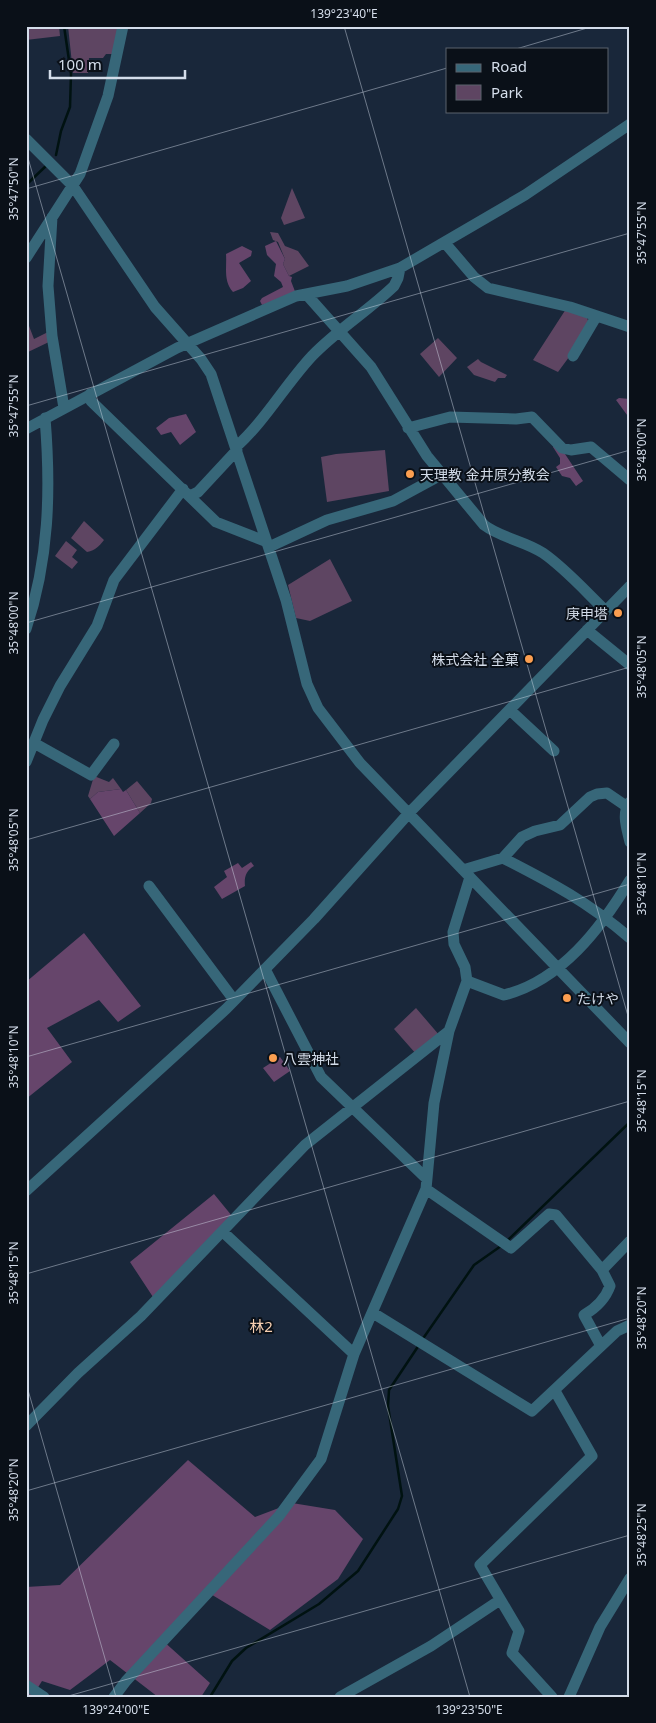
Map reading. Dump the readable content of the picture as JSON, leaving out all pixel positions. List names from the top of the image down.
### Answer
{
  "districts": ["林2"],
  "places": [
    "天理教 金井原分教会",
    "庚申塔",
    "株式会社 全菓",
    "たけや",
    "八雲神社"
  ],
  "legend": ["Road", "Park"],
  "scale_bar": "100 m",
  "coordinates": [
    "139°23'40\"E",
    "35°47'50\"N",
    "35°47'55\"N",
    "35°48'00\"N",
    "35°48'05\"N",
    "35°48'10\"N",
    "35°48'15\"N",
    "35°48'20\"N",
    "35°48'25\"N",
    "139°24'00\"E",
    "139°23'50\"E"
  ]
}
